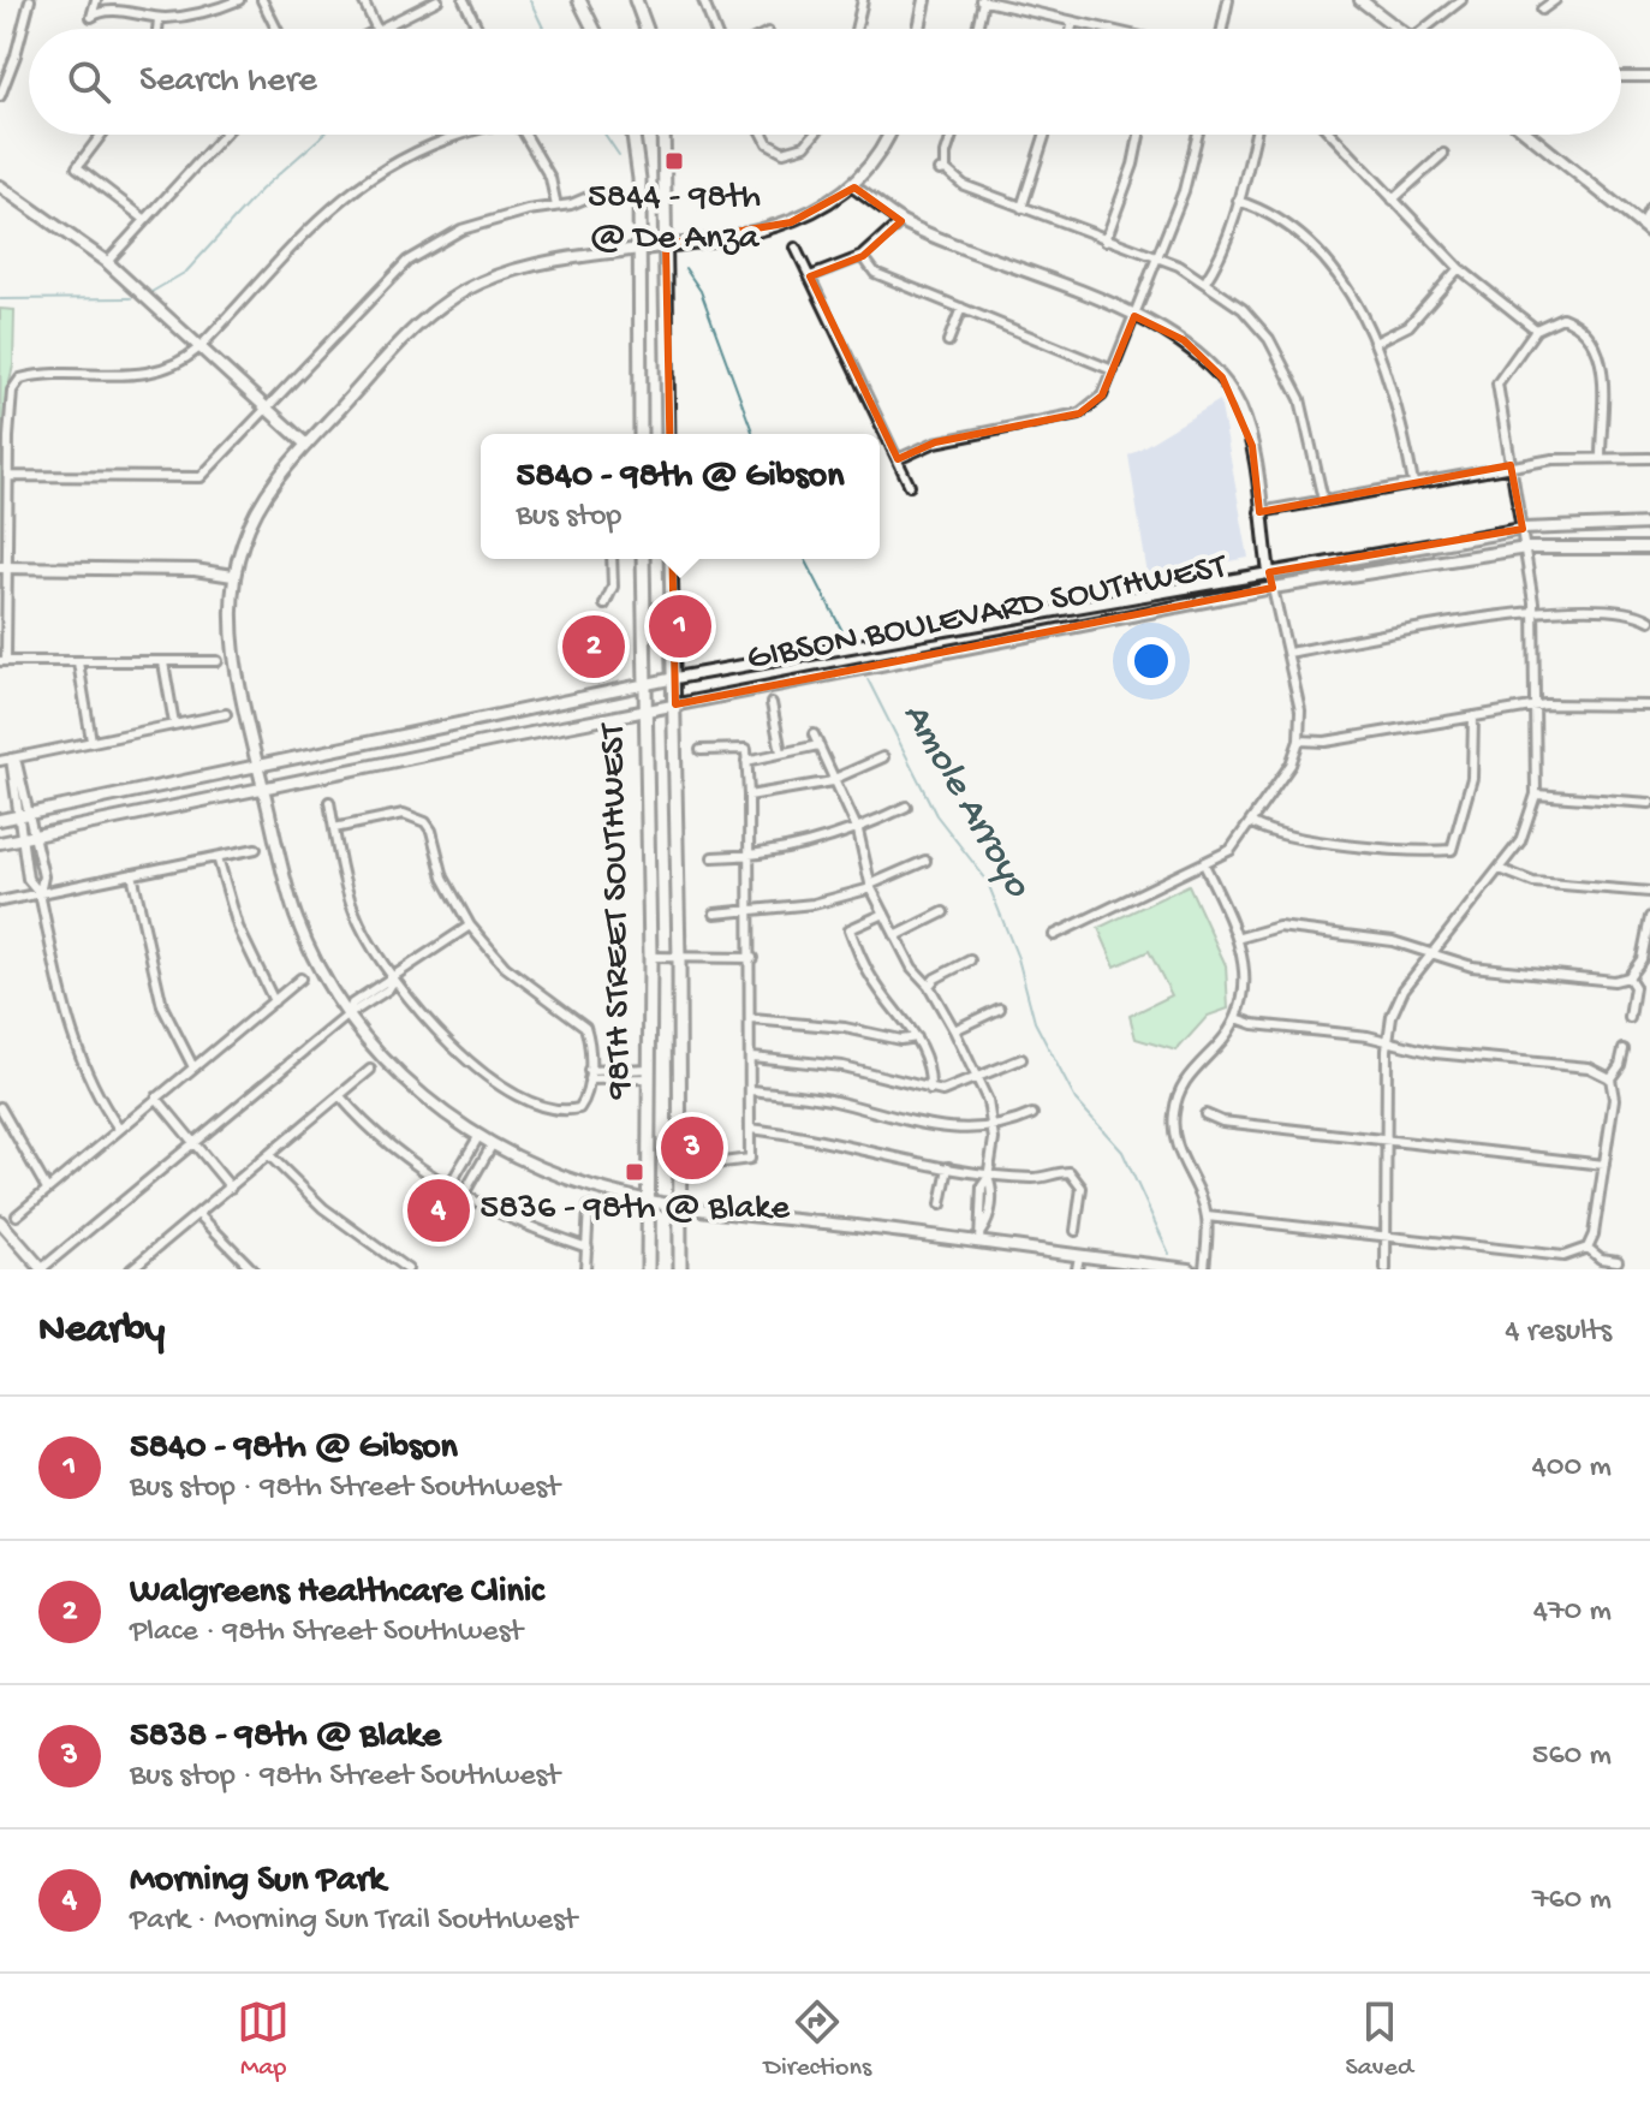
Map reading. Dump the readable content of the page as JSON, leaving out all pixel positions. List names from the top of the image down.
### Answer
{
  "streets": {
    "main road": ["98TH STREET SOUTHWEST"],
    "street": ["GIBSON BOULEVARD SOUTHWEST"]
  },
  "crossings": [
    ["GIBSON BOULEVARD SOUTHWEST", "98TH STREET SOUTHWEST"]
  ],
  "water": ["Amole Arroyo"],
  "places": {
    "transit": ["5844 - 98th @ De Anza", "5836 - 98th @ Blake"]
  },
  "page": {
    "search": "Search here",
    "popup": ["5840 - 98th @ Gibson", "Bus stop"],
    "pins": [
      "1",
      "2",
      "3",
      "4"
    ],
    "heading": ["Nearby", "4 results"],
    "list": [
      {
        "mark": "1",
        "name": "5840 - 98th @ Gibson",
        "note": "Bus stop · 98th Street Southwest",
        "value": "400 m"
      },
      {
        "mark": "2",
        "name": "Walgreens Healthcare Clinic",
        "note": "Place · 98th Street Southwest",
        "value": "470 m"
      },
      {
        "mark": "3",
        "name": "5838 - 98th @ Blake",
        "note": "Bus stop · 98th Street Southwest",
        "value": "560 m"
      },
      {
        "mark": "4",
        "name": "Morning Sun Park",
        "note": "Park · Morning Sun Trail Southwest",
        "value": "760 m"
      }
    ],
    "nav": ["Map", "Directions", "Saved"]
  }
}
